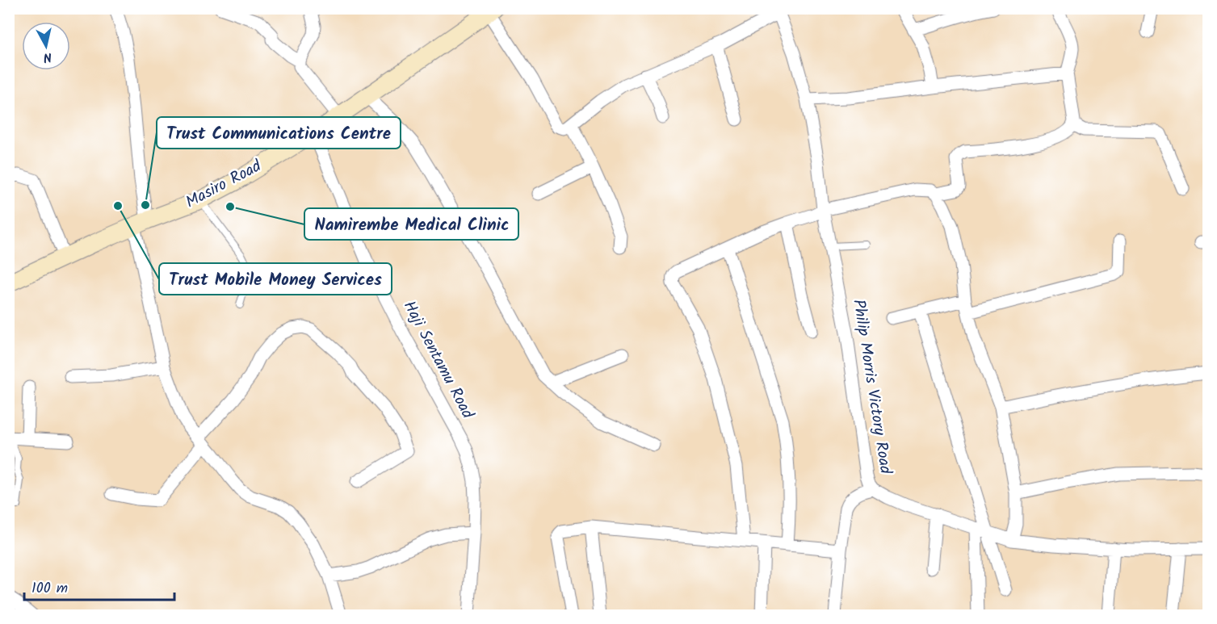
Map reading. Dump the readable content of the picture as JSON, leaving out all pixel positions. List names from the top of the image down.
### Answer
{
  "streets": {
    "main road": ["Masiro Road"],
    "street": ["Haji Sentamu Road", "Philip Morris Victory Road"]
  },
  "crossings": [
    ["Masiro Road", "Haji Sentamu Road"]
  ],
  "places": ["Trust Communications Centre", "Trust Mobile Money Services", "Namirembe Medical Clinic"],
  "scale_bar": "100 m",
  "north": "bottom"
}
